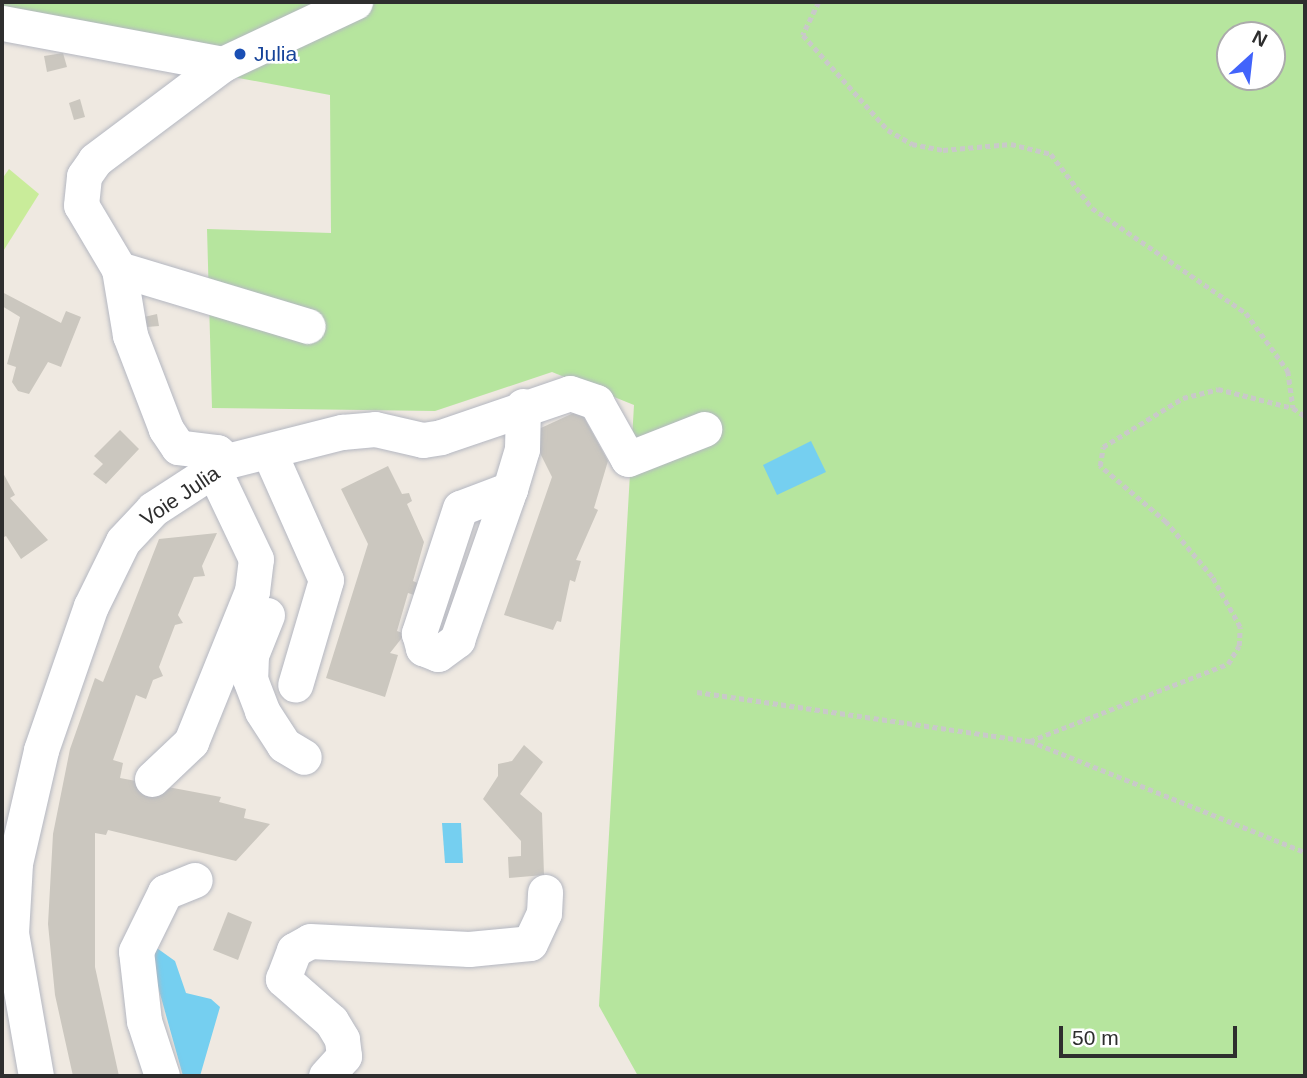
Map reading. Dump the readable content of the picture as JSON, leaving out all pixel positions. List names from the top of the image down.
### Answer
{
  "streets": {
    "street": ["Voie Julia"]
  },
  "places": ["Julia"],
  "scale_bar": "50 m",
  "north": "top right"
}
